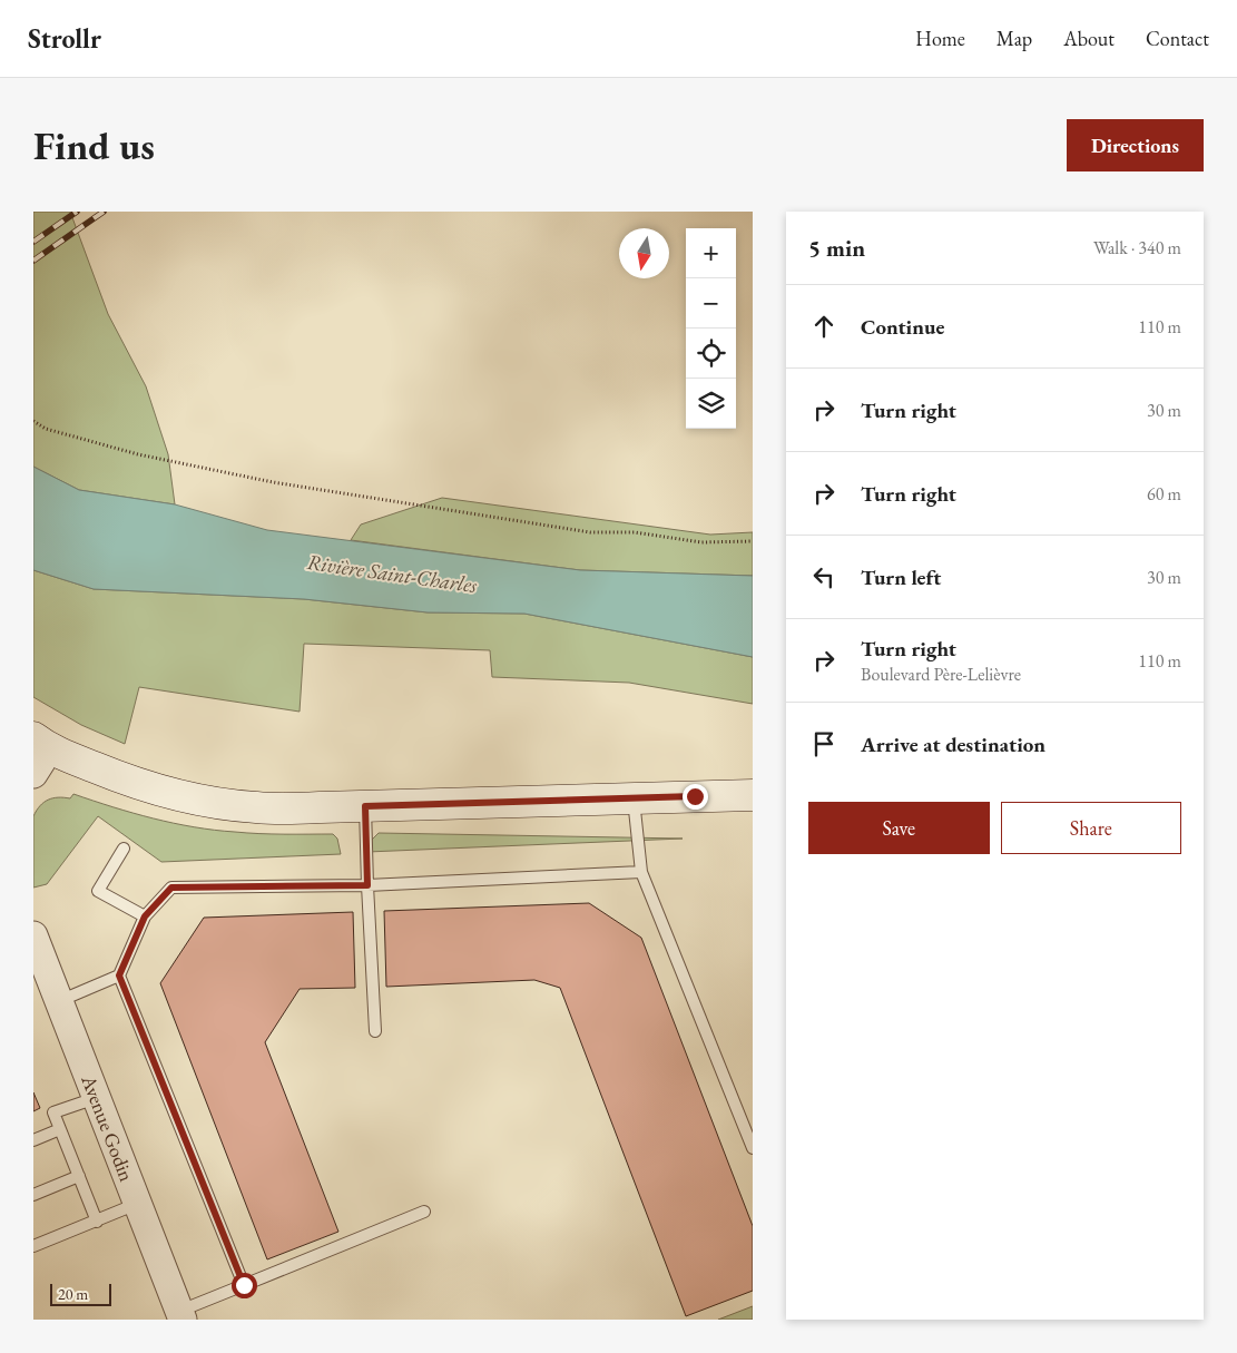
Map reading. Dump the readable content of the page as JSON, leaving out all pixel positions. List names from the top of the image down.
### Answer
{
  "streets": {
    "street": ["Avenue Godin"]
  },
  "water": ["Rivière Saint-Charles"],
  "scale_bar": "20 m",
  "north": "bottom",
  "page": {
    "header": "Strollr",
    "nav": [
      "Home",
      "Map",
      "About",
      "Contact"
    ],
    "buttons": [
      "Directions",
      ["Save", "Share"]
    ],
    "title": "Find us",
    "heading": ["5 min", "Walk · 340 m"],
    "map_buttons": ["+", "−"],
    "list": [
      ["Continue", "110 m"],
      ["Turn right", "30 m"],
      ["Turn right", "60 m"],
      ["Turn left", "30 m"],
      ["Turn right", "Boulevard Père-Lelièvre", "110 m"],
      "Arrive at destination"
    ],
    "scale": "20 m"
  }
}
